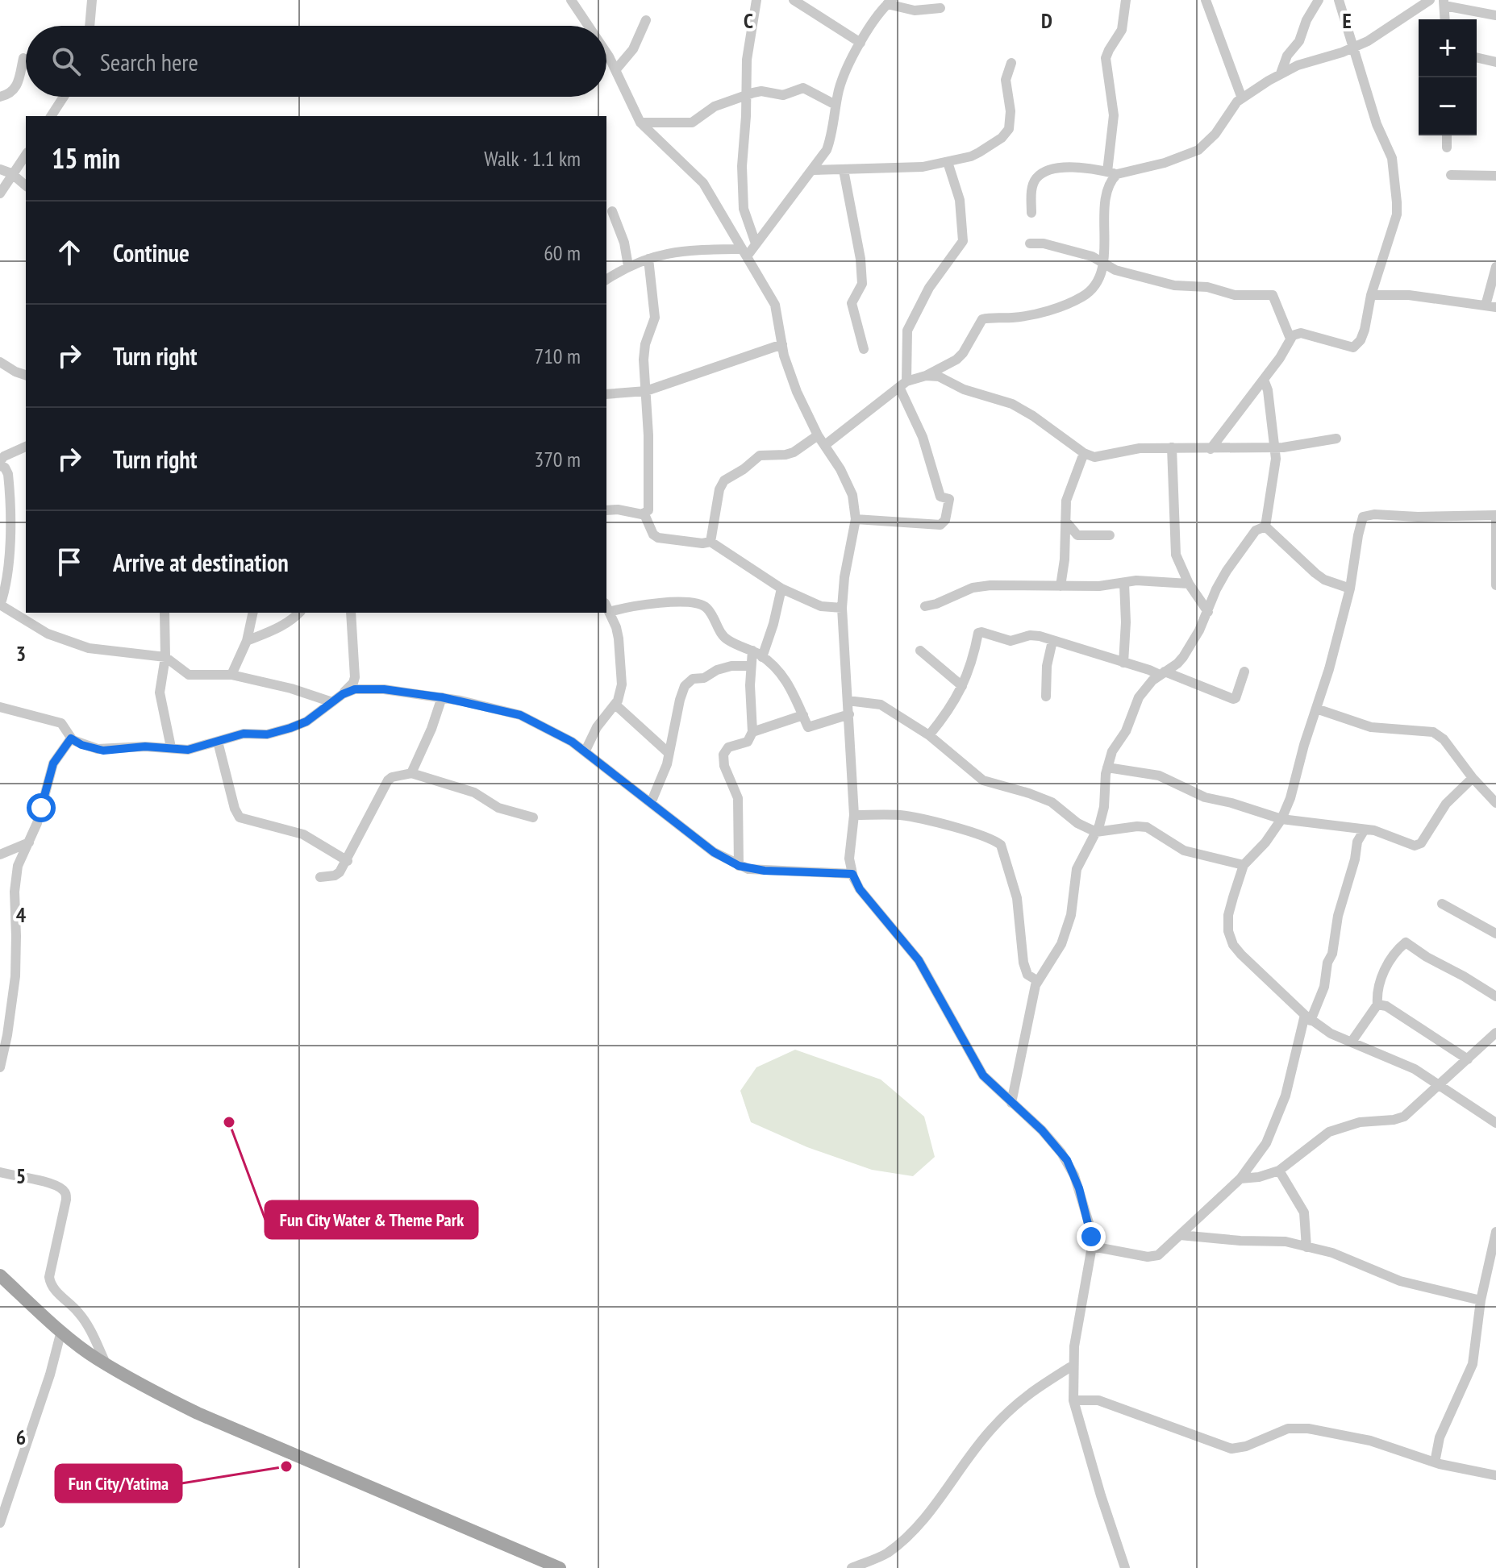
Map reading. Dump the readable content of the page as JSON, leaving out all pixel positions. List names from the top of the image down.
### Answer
{
  "places": ["Fun City Water & Theme Park", "Fun City/Yatima"],
  "page": {
    "map_buttons": ["+", "−"],
    "search": "Search here",
    "heading": ["15 min", "Walk · 1.1 km"],
    "list": [
      ["Continue", "60 m"],
      ["Turn right", "710 m"],
      ["Turn right", "370 m"],
      "Arrive at destination"
    ]
  },
  "grid": {
    "columns": ["C", "D", "E"],
    "rows": [
      "3",
      "4",
      "5",
      "6"
    ]
  }
}
